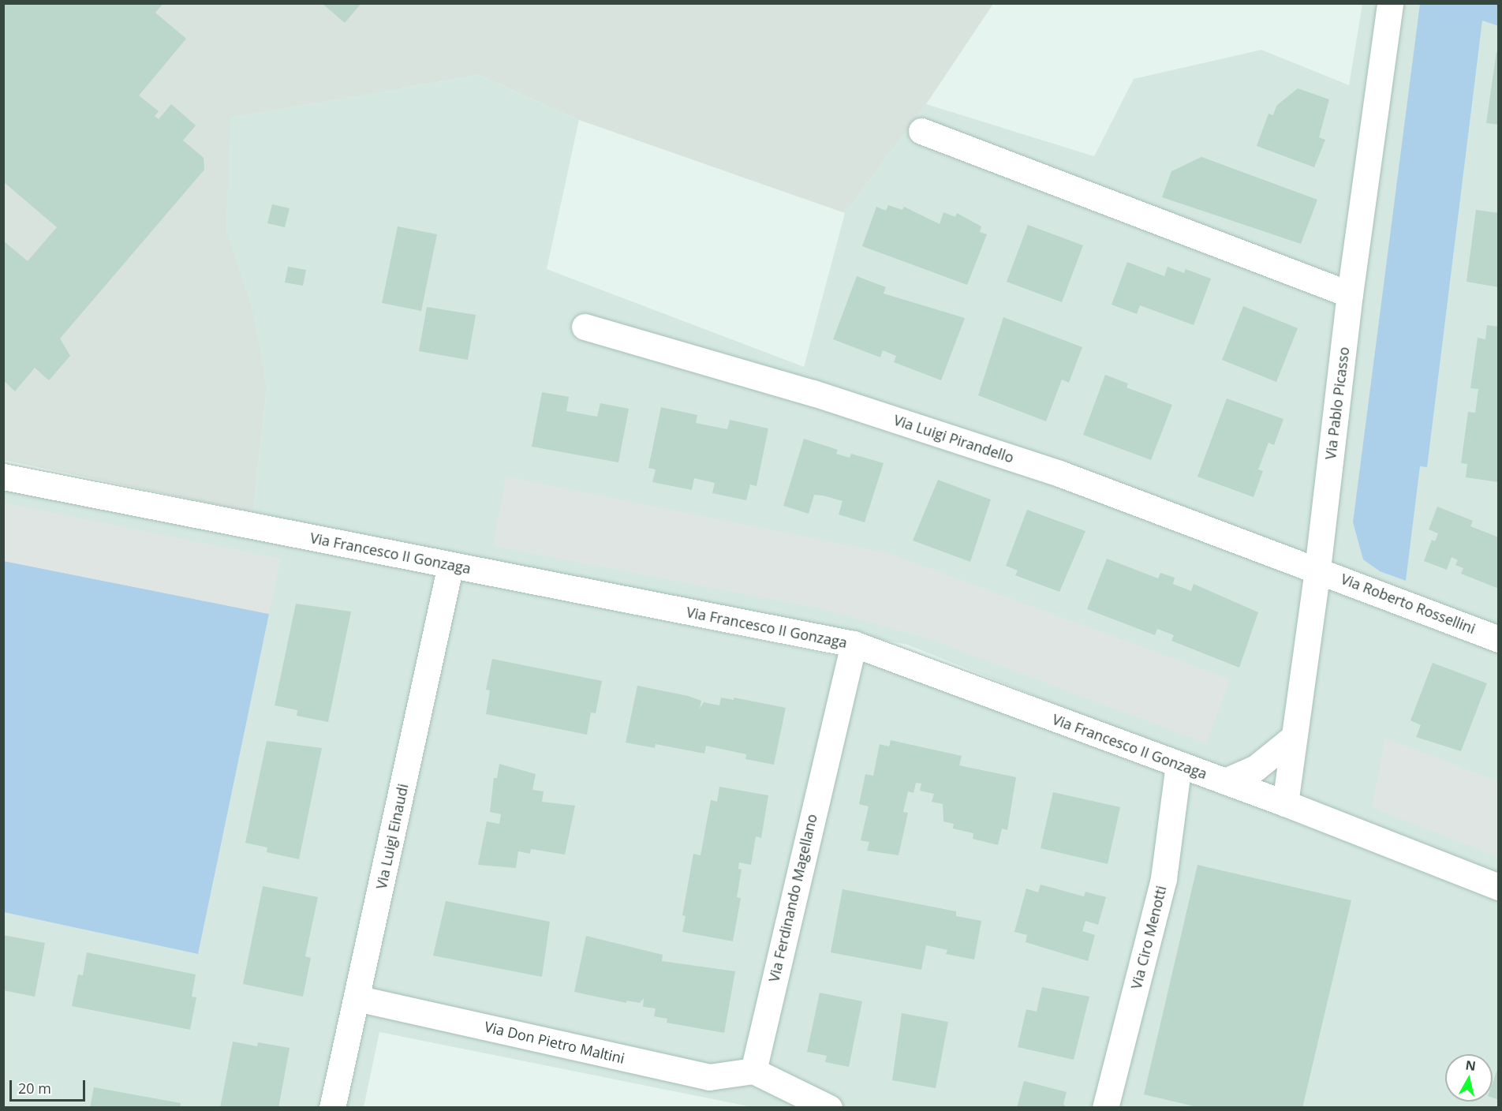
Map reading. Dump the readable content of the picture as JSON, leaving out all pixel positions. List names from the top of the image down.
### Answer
{
  "streets": {
    "street": [
      "Via Pablo Picasso",
      "Via Luigi Pirandello",
      "Via Francesco II Gonzaga",
      "Via Roberto Rossellini",
      "Via Luigi Einaudi",
      "Via Ferdinando Magellano",
      "Via Ciro Menotti",
      "Via Don Pietro Maltini"
    ]
  },
  "crossings": [
    ["Via Pablo Picasso", "Via Luigi Pirandello"],
    ["Via Pablo Picasso", "Via Francesco II Gonzaga"],
    ["Via Pablo Picasso", "Via Roberto Rossellini"],
    ["Via Luigi Pirandello", "Via Roberto Rossellini"],
    ["Via Francesco II Gonzaga", "Via Luigi Einaudi"],
    ["Via Francesco II Gonzaga", "Via Ferdinando Magellano"],
    ["Via Francesco II Gonzaga", "Via Ciro Menotti"],
    ["Via Luigi Einaudi", "Via Don Pietro Maltini"],
    ["Via Ferdinando Magellano", "Via Don Pietro Maltini"]
  ],
  "scale_bar": "20 m",
  "north": "top"
}
